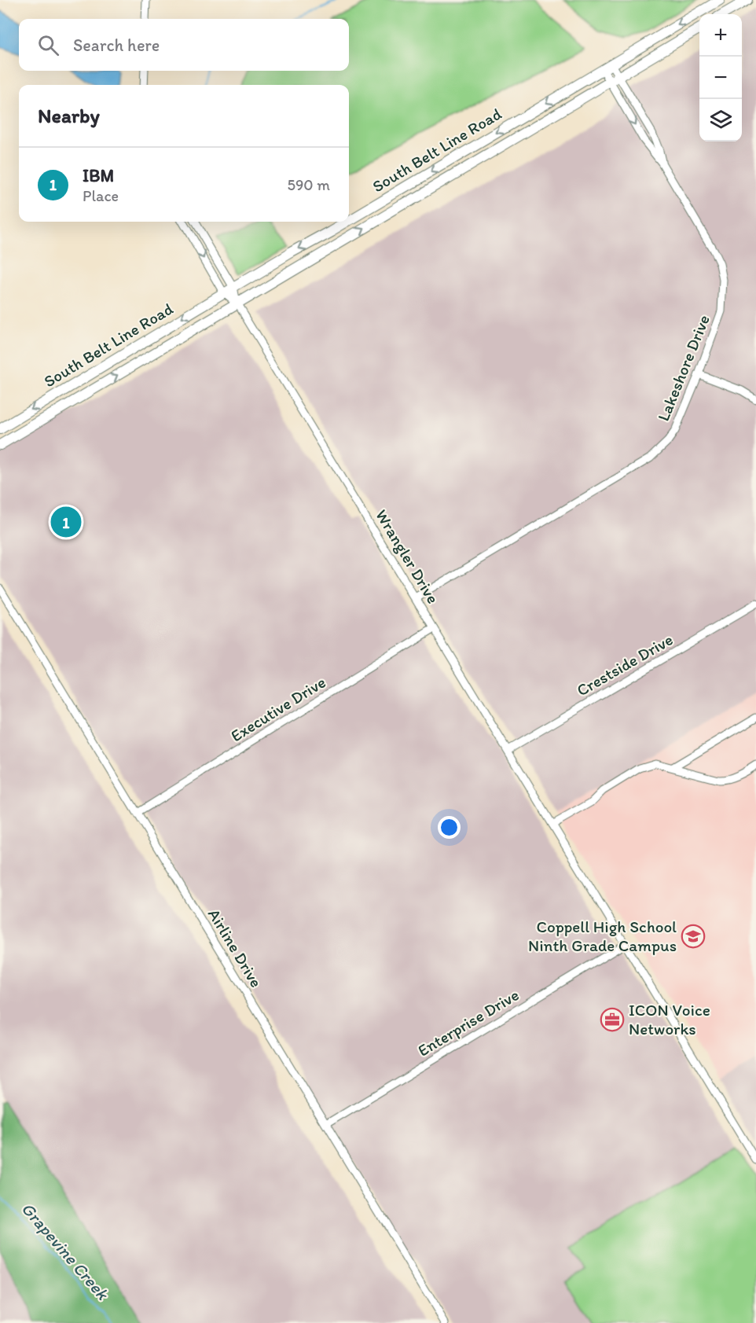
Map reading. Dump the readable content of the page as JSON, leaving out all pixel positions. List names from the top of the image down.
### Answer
{
  "streets": {
    "main road": ["South Belt Line Road"],
    "street": [
      "Lakeshore Drive",
      "Wrangler Drive",
      "Crestside Drive",
      "Executive Drive",
      "Airline Drive",
      "Enterprise Drive"
    ]
  },
  "crossings": [
    ["South Belt Line Road", "Lakeshore Drive"],
    ["South Belt Line Road", "Wrangler Drive"],
    ["Lakeshore Drive", "Wrangler Drive"],
    ["Wrangler Drive", "Crestside Drive"],
    ["Wrangler Drive", "Executive Drive"],
    ["Wrangler Drive", "Enterprise Drive"],
    ["Executive Drive", "Airline Drive"],
    ["Airline Drive", "Enterprise Drive"]
  ],
  "water": ["Grapevine Creek"],
  "places": {
    "school or university": ["Coppell High School Ninth Grade Campus"],
    "office": ["ICON Voice Networks"]
  },
  "page": {
    "map_buttons": ["+", "−"],
    "search": "Search here",
    "heading": "Nearby",
    "list": [
      {
        "mark": "1",
        "name": "IBM",
        "note": "Place",
        "value": "590 m"
      }
    ],
    "pins": "1"
  }
}
